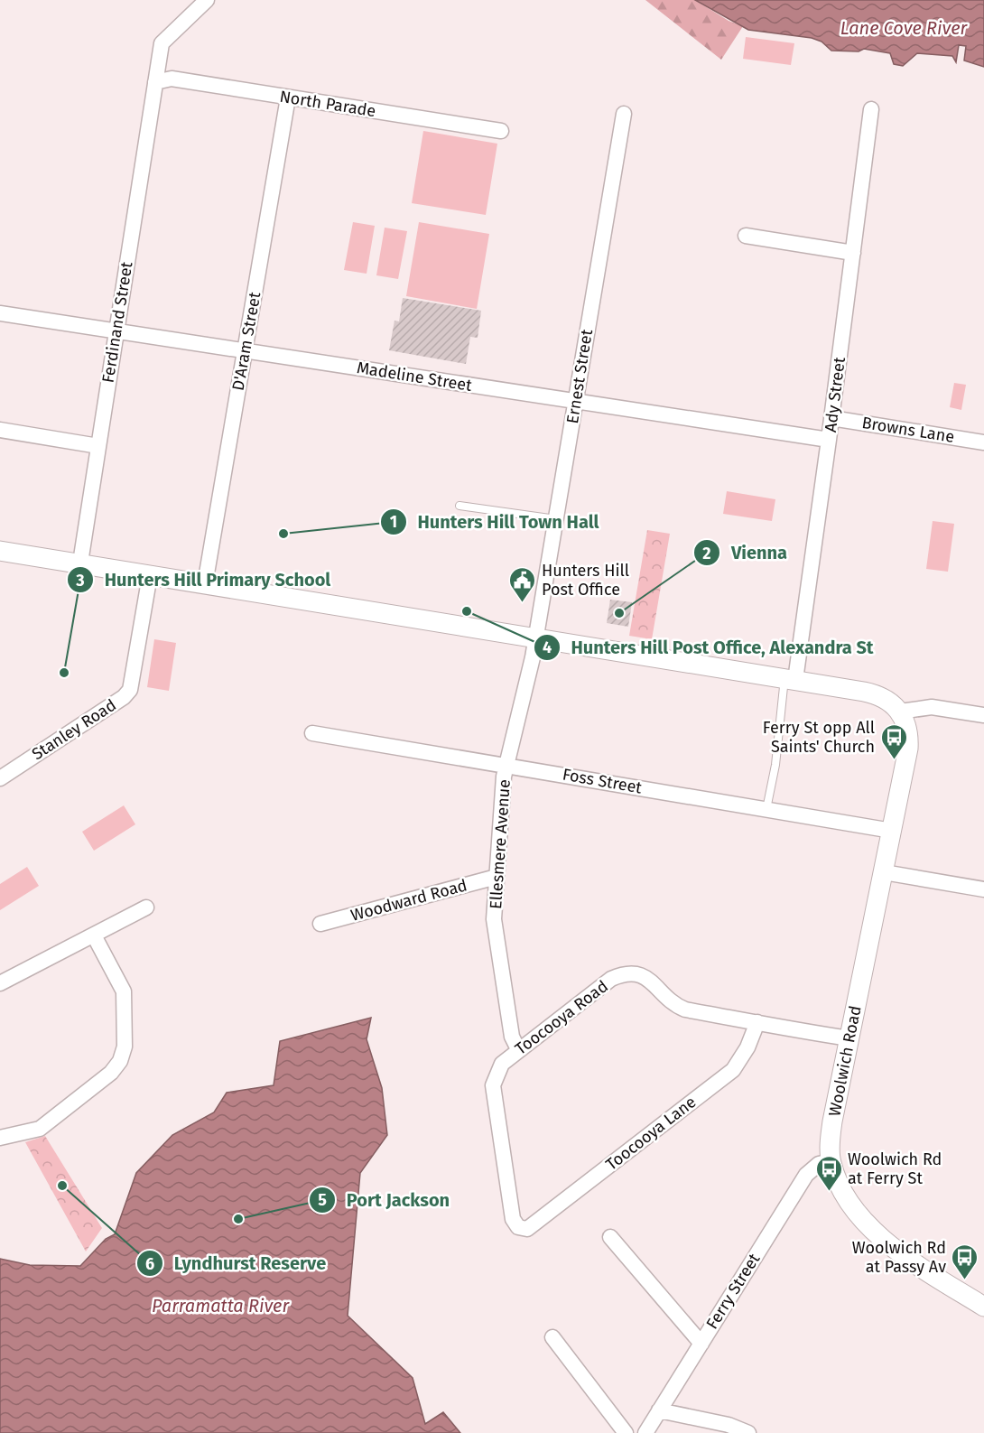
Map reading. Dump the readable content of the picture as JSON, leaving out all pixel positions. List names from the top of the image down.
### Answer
{
  "streets": {
    "street": [
      "North Parade",
      "Ferdinand Street",
      "D'Aram Street",
      "Madeline Street",
      "Ernest Street",
      "Ady Street",
      "Browns Lane",
      "Stanley Road",
      "Foss Street",
      "Ellesmere Avenue",
      "Woodward Road",
      "Toocooya Road",
      "Woolwich Road",
      "Toocooya Lane",
      "Ferry Street"
    ]
  },
  "crossings": [
    ["North Parade", "Ferdinand Street"],
    ["North Parade", "D'Aram Street"],
    ["Ferdinand Street", "Madeline Street"],
    ["D'Aram Street", "Madeline Street"],
    ["Madeline Street", "Ernest Street"],
    ["Madeline Street", "Ady Street"],
    ["Ernest Street", "Ellesmere Avenue"],
    ["Ady Street", "Browns Lane"],
    ["Foss Street", "Ellesmere Avenue"],
    ["Foss Street", "Woolwich Road"],
    ["Ellesmere Avenue", "Woodward Road"],
    ["Ellesmere Avenue", "Toocooya Road"],
    ["Toocooya Road", "Woolwich Road"],
    ["Toocooya Road", "Toocooya Lane"],
    ["Woolwich Road", "Ferry Street"]
  ],
  "water": ["Lane Cove River", "Parramatta River"],
  "places": {
    "other": [
      "Hunters Hill Town Hall",
      "Hunters Hill Post Office, Alexandra St",
      "Vienna",
      "Hunters Hill Primary School",
      "Lyndhurst Reserve",
      "Port Jackson"
    ],
    "public building": ["Hunters Hill Post Office"],
    "bus stop": ["Ferry St opp All Saints' Church", "Woolwich Rd at Ferry St", "Woolwich Rd at Passy Av"]
  }
}
